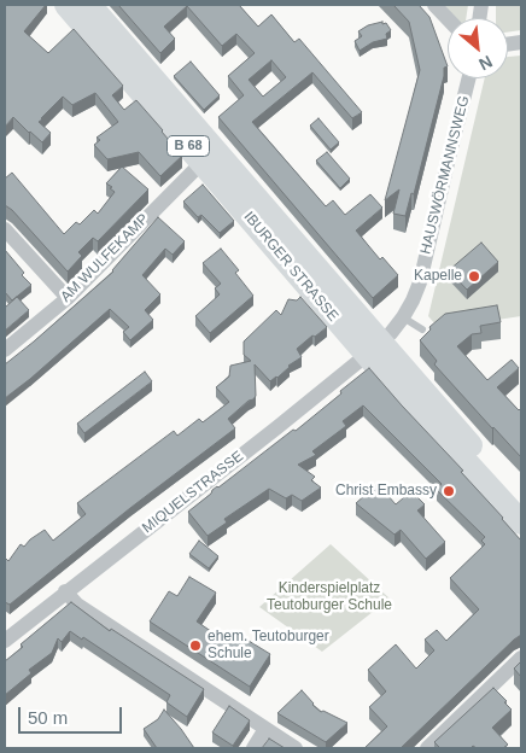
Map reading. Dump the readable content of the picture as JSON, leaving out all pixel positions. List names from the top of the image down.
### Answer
{
  "streets": {
    "main road": ["B 68", "IBURGER STRASSE"],
    "street": ["HAUSWÖRMANNSWEG", "AM WULFEKAMP", "MIQUELSTRASSE"]
  },
  "crossings": [
    ["HAUSWÖRMANNSWEG", "IBURGER STRASSE"],
    ["HAUSWÖRMANNSWEG", "MIQUELSTRASSE"],
    ["AM WULFEKAMP", "IBURGER STRASSE"],
    ["IBURGER STRASSE", "MIQUELSTRASSE"]
  ],
  "parks": ["Kinderspielplatz Teutoburger Schule"],
  "places": ["Kapelle", "Christ Embassy", "ehem. Teutoburger Schule"],
  "scale_bar": "50 m",
  "north": "bottom right"
}
